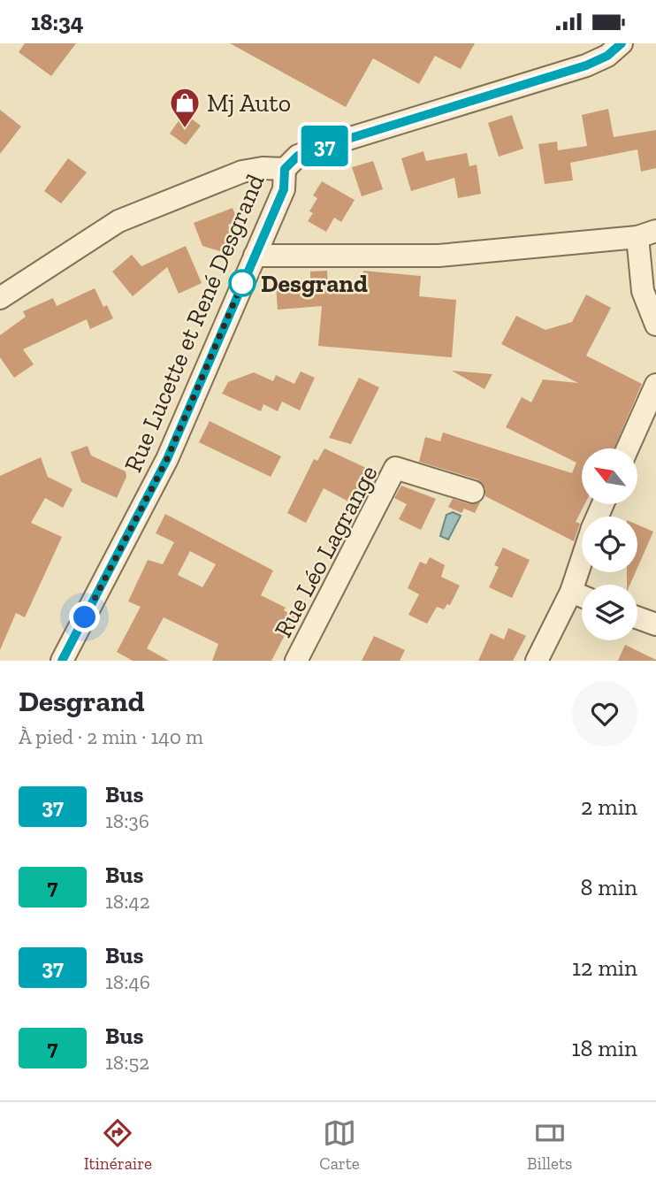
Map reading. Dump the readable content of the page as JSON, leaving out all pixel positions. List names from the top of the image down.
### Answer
{
  "streets": {
    "street": ["Rue Lucette et René Desgrand", "Rue Léo Lagrange"]
  },
  "places": {
    "shop": ["Mj Auto"],
    "other": ["Desgrand"]
  },
  "lines": ["bus line 37"],
  "north": "top left",
  "page": {
    "status": "18:34",
    "on_map": "37",
    "heading": ["Desgrand", "À pied · 2 min · 140 m"],
    "list": [
      {
        "mark": "37",
        "name": "Bus",
        "note": "18:36",
        "value": "2 min"
      },
      {
        "mark": "7",
        "name": "Bus",
        "note": "18:42",
        "value": "8 min"
      },
      {
        "mark": "37",
        "name": "Bus",
        "note": "18:46",
        "value": "12 min"
      },
      {
        "mark": "7",
        "name": "Bus",
        "note": "18:52",
        "value": "18 min"
      }
    ],
    "tabs": ["Itinéraire", "Carte", "Billets"]
  }
}
